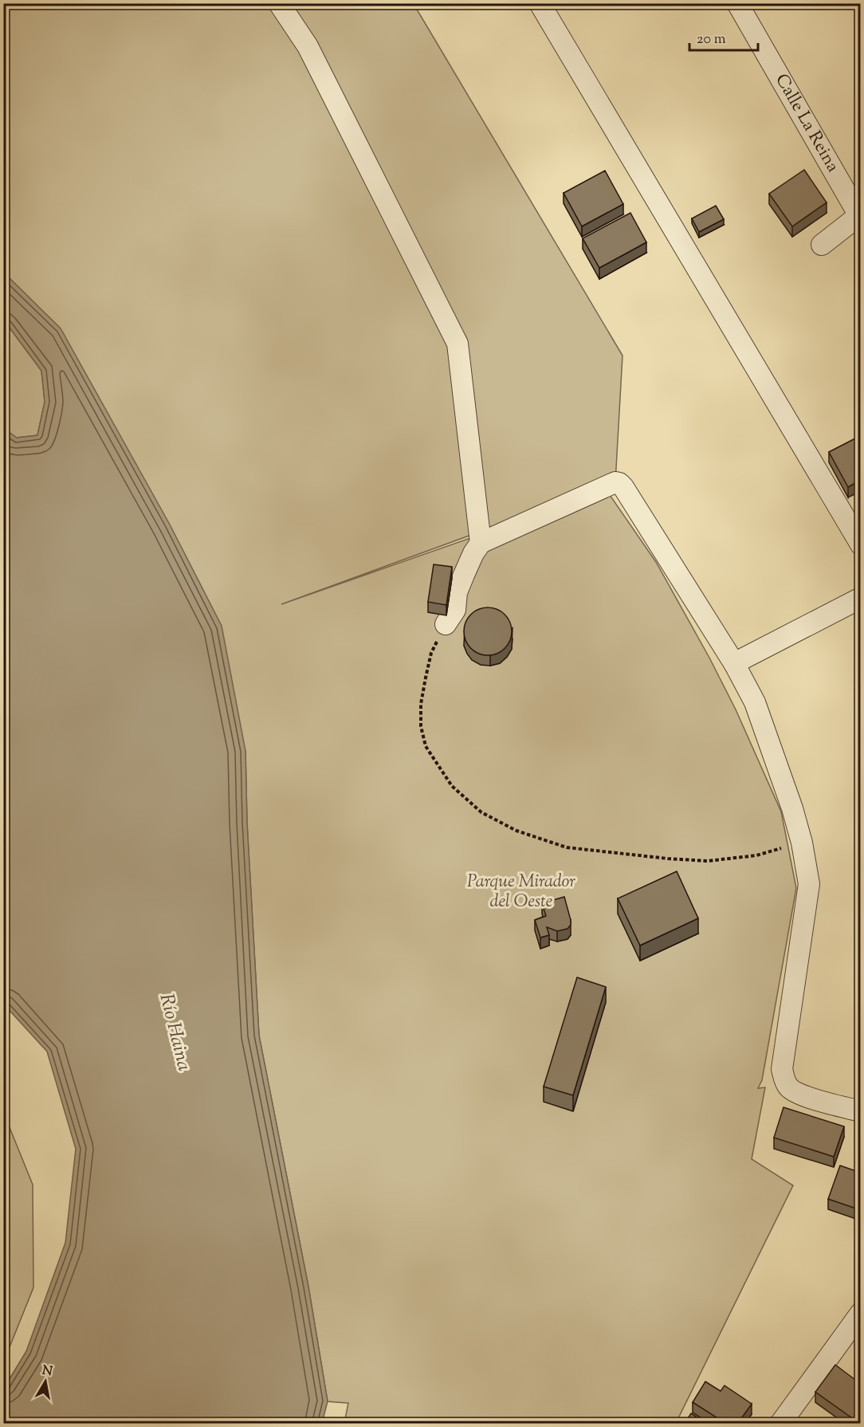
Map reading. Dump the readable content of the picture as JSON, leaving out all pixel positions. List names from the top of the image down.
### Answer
{
  "streets": {
    "street": ["Calle La Reina"]
  },
  "water": ["Río Haina"],
  "parks": ["Parque Mirador del Oeste"],
  "scale_bar": "20 m",
  "north": "top"
}
